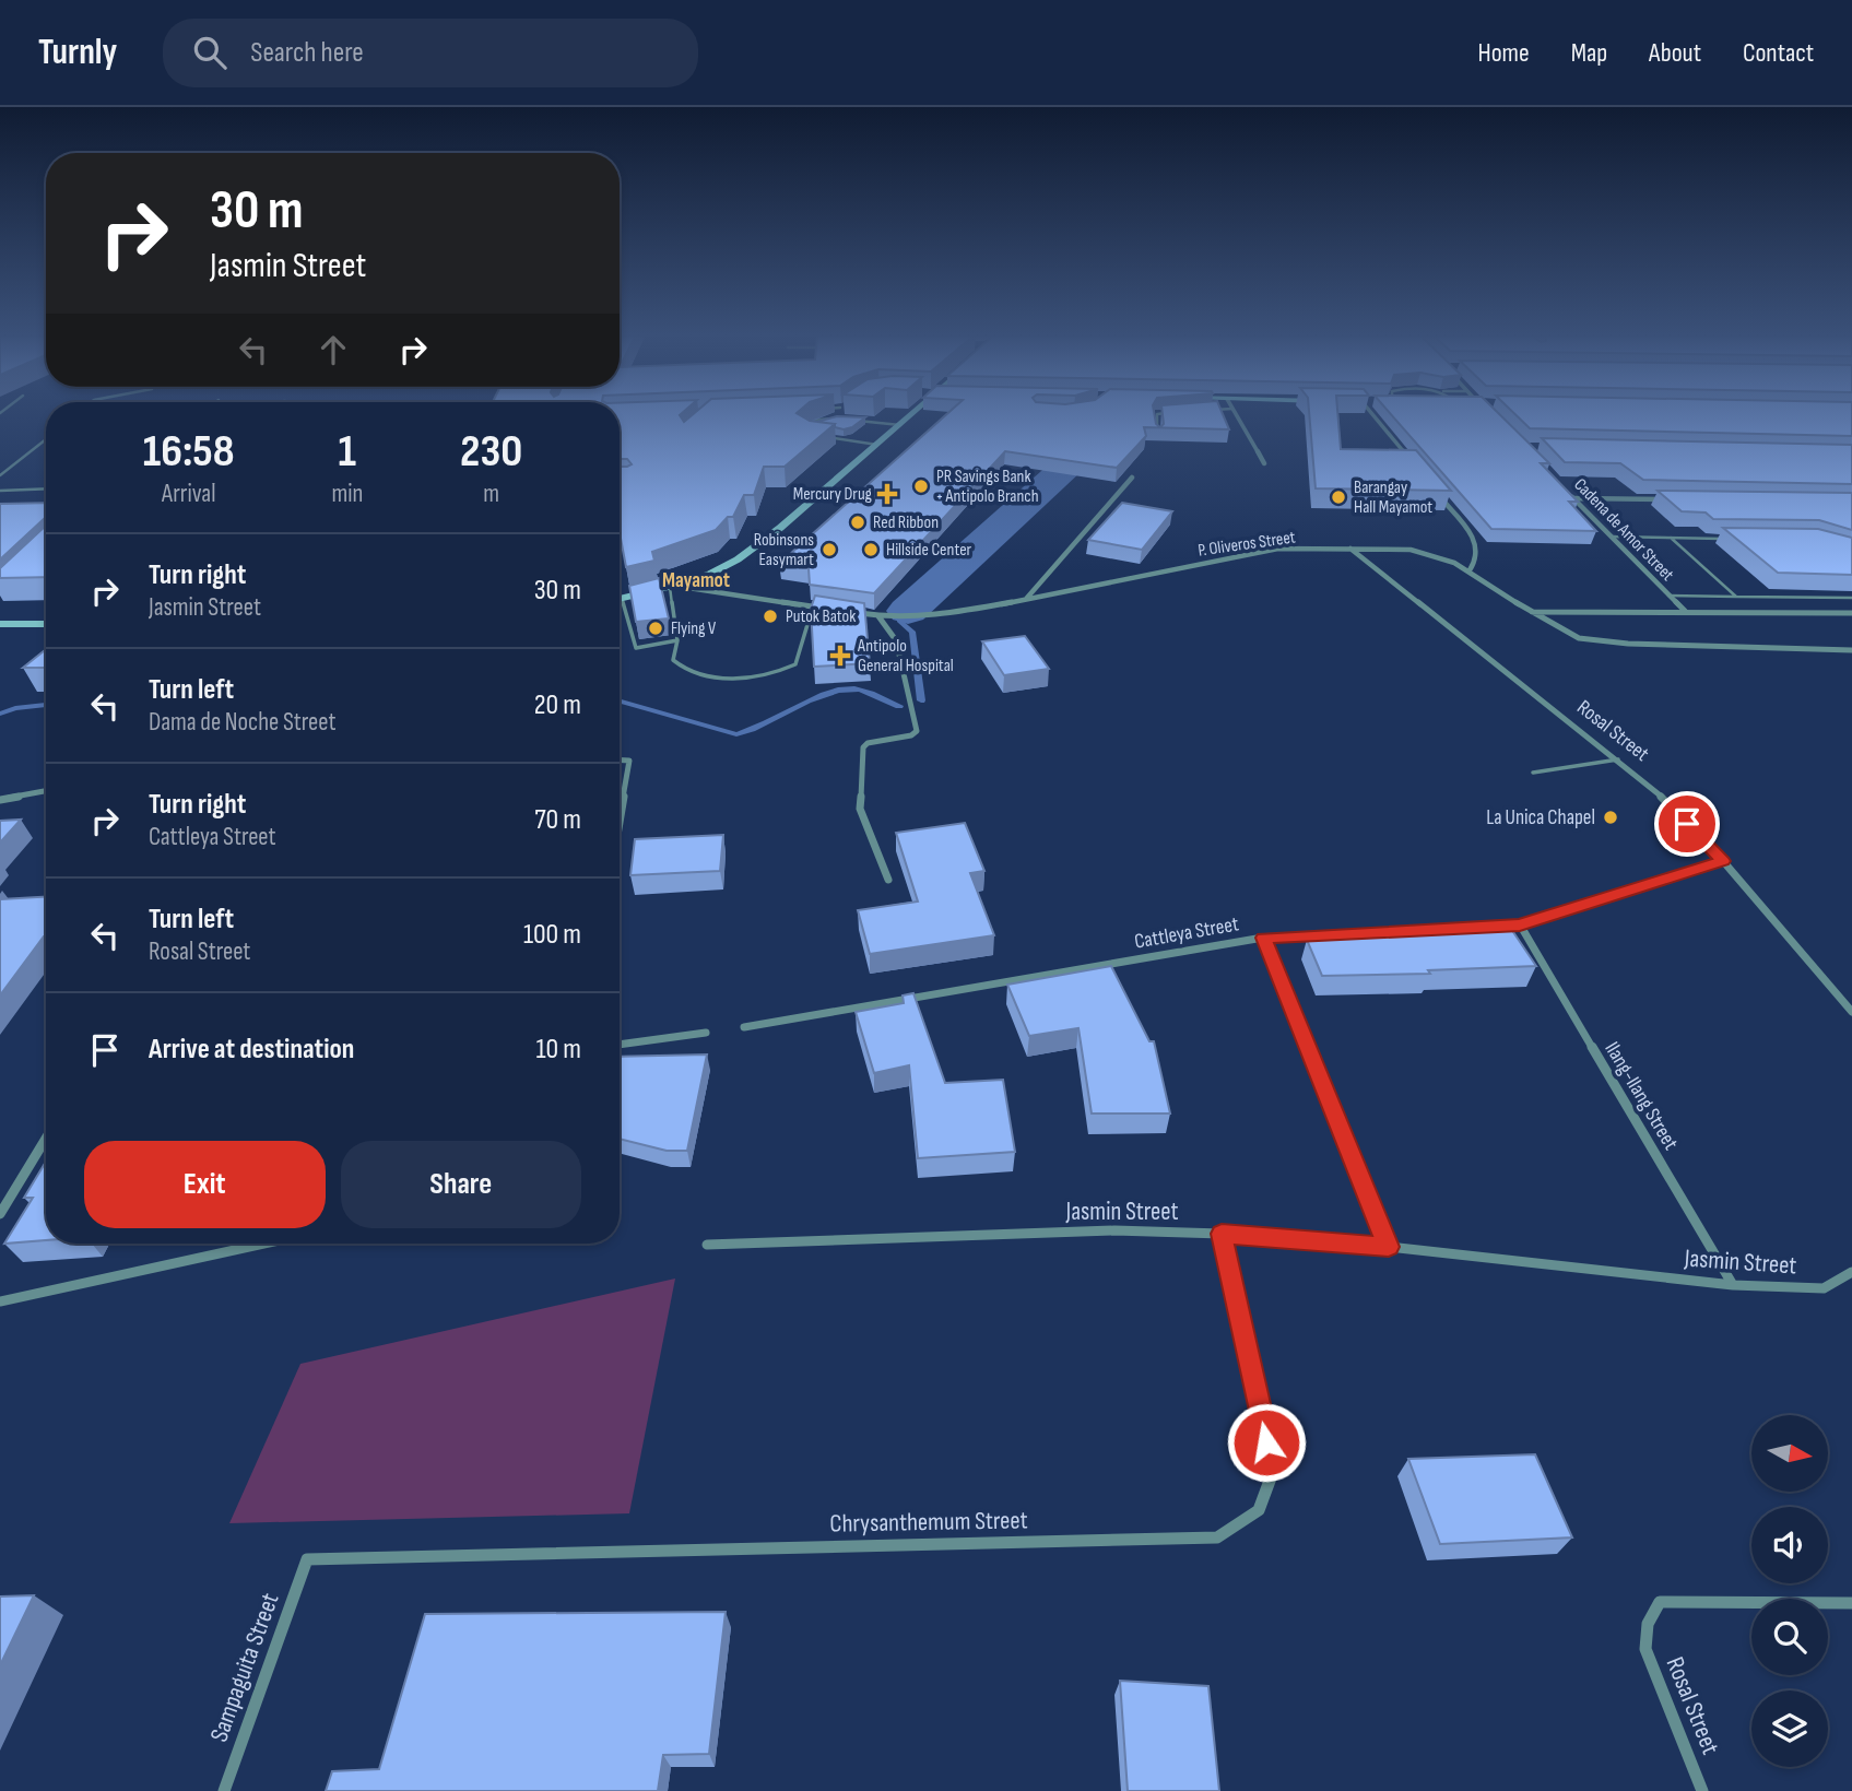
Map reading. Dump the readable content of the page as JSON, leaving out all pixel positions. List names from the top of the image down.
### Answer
{
  "streets": {
    "street": [
      "Cadena de Amor Street",
      "P. Oliveros Street",
      "Rosal Street",
      "Cattleya Street",
      "Ilang-Ilang Street",
      "Jasmin Street",
      "Chrysanthemum Street",
      "Sampaguita Street"
    ]
  },
  "crossings": [
    ["P. Oliveros Street", "Rosal Street"],
    ["Rosal Street", "Cattleya Street"],
    ["Cattleya Street", "Ilang-Ilang Street"],
    ["Ilang-Ilang Street", "Jasmin Street"],
    ["Jasmin Street", "Chrysanthemum Street"],
    ["Chrysanthemum Street", "Sampaguita Street"]
  ],
  "districts": ["Mayamot"],
  "places": {
    "other": [
      "PR Savings Bank - Antipolo Branch",
      "Barangay Hall Mayamot",
      "Red Ribbon",
      "Robinsons Easymart",
      "Hillside Center",
      "Putok Batok",
      "Flying V",
      "La Unica Chapel"
    ],
    "health": ["Mercury Drug", "Antipolo General Hospital"]
  },
  "north": "right",
  "page": {
    "header": "Turnly",
    "search": "Search here",
    "nav": [
      "Home",
      "Map",
      "About",
      "Contact"
    ],
    "turn": ["30 m", "Jasmin Street"],
    "eta": [
      "16:58",
      "Arrival",
      "1",
      "min",
      "230",
      "m"
    ],
    "list": [
      {
        "name": "Turn right",
        "note": "Jasmin Street",
        "value": "30 m"
      },
      {
        "name": "Turn left",
        "note": "Dama de Noche Street",
        "value": "20 m"
      },
      {
        "name": "Turn right",
        "note": "Cattleya Street",
        "value": "70 m"
      },
      {
        "name": "Turn left",
        "note": "Rosal Street",
        "value": "100 m"
      },
      {
        "name": "Arrive at destination",
        "value": "10 m"
      }
    ],
    "buttons": ["Exit", "Share"]
  }
}
